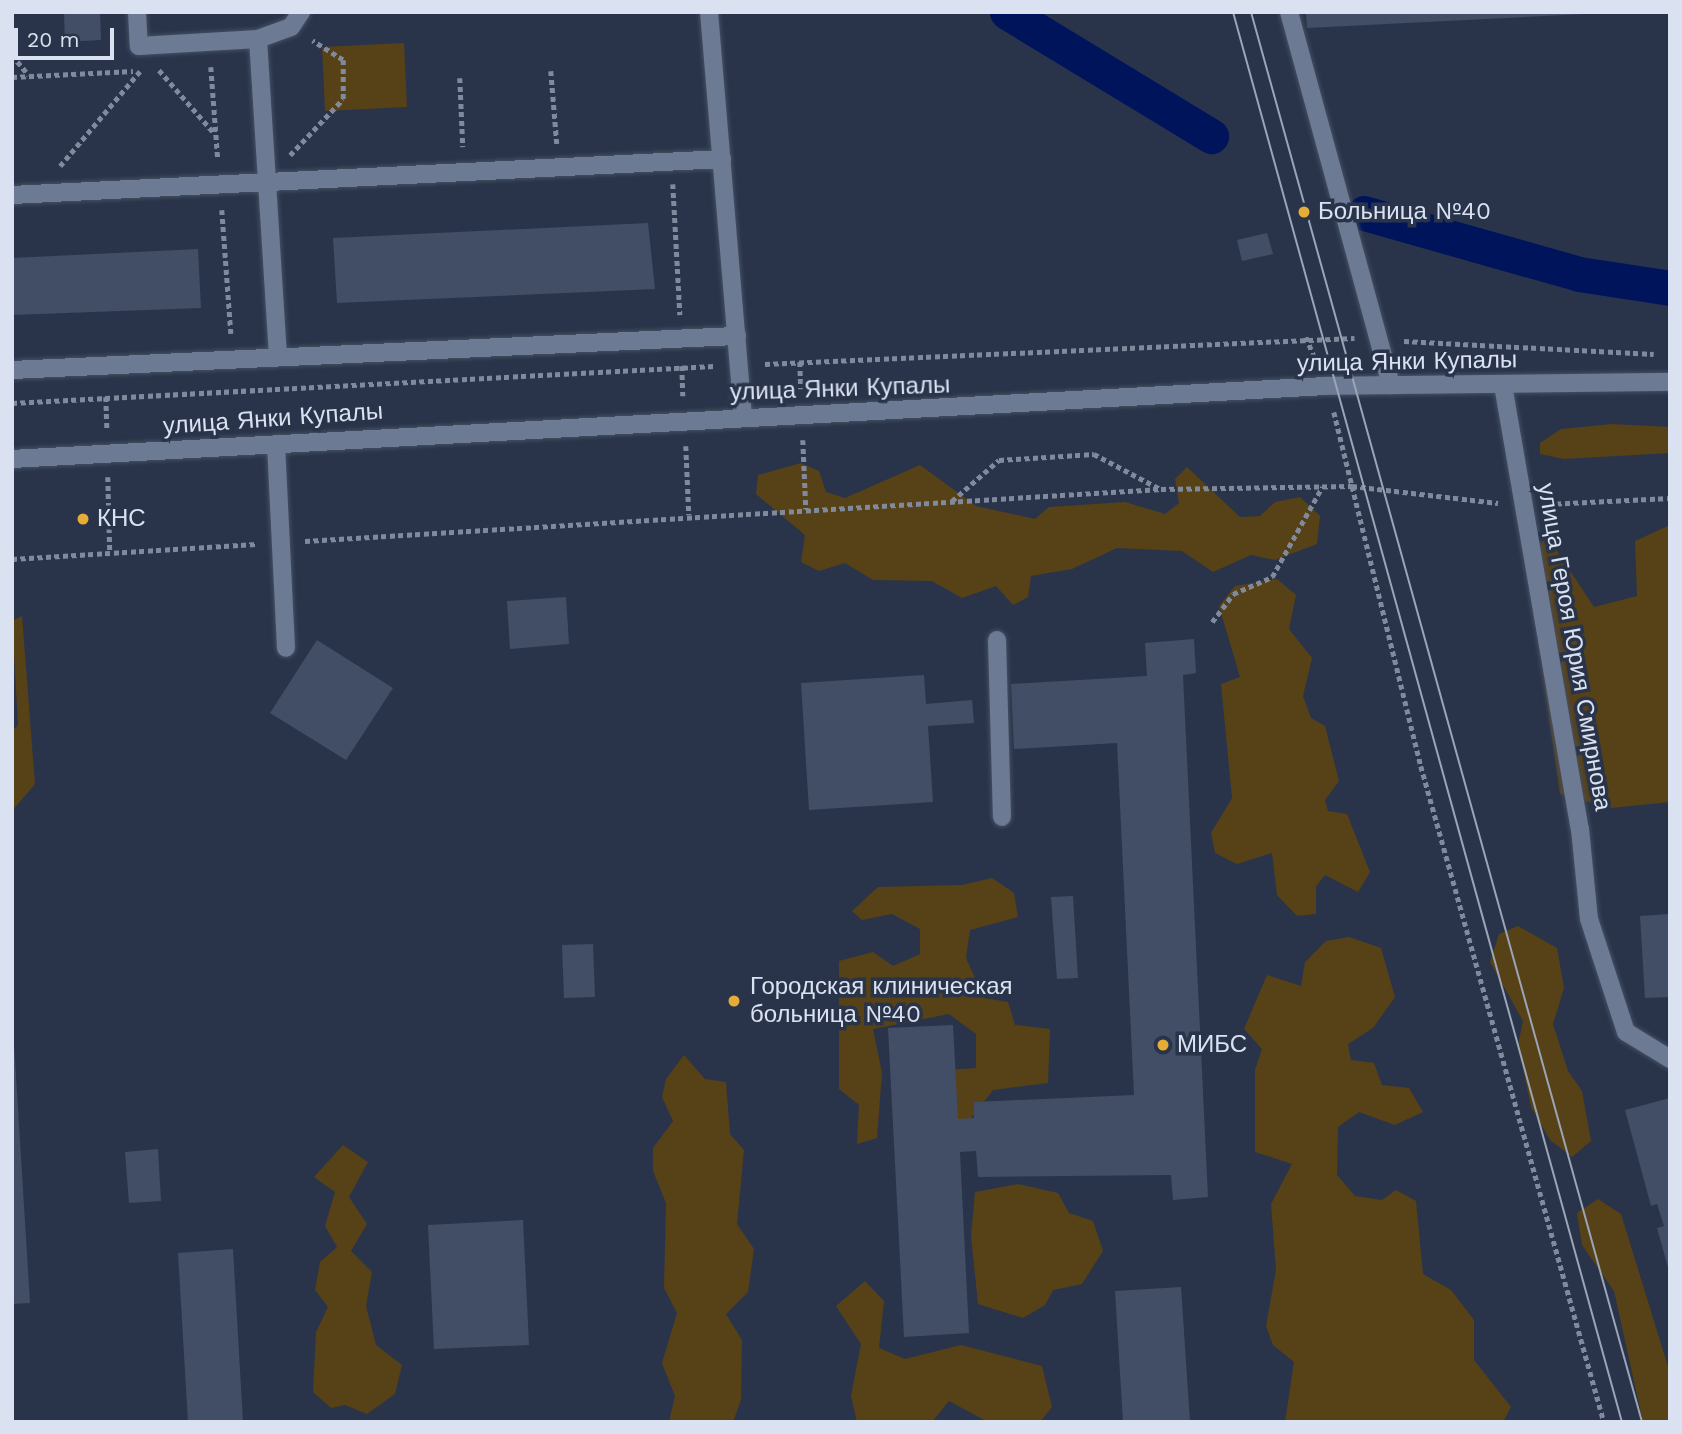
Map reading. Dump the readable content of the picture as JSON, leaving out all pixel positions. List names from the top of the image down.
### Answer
{
  "streets": {
    "street": ["улица Янки Купалы", "улица Героя Юрия Смирнова"]
  },
  "crossings": [
    ["улица Янки Купалы", "улица Героя Юрия Смирнова"]
  ],
  "places": [
    "Больница №40",
    "КНС",
    "Городская клиническая больница №40",
    "МИБС"
  ],
  "scale_bar": "20 m"
}
